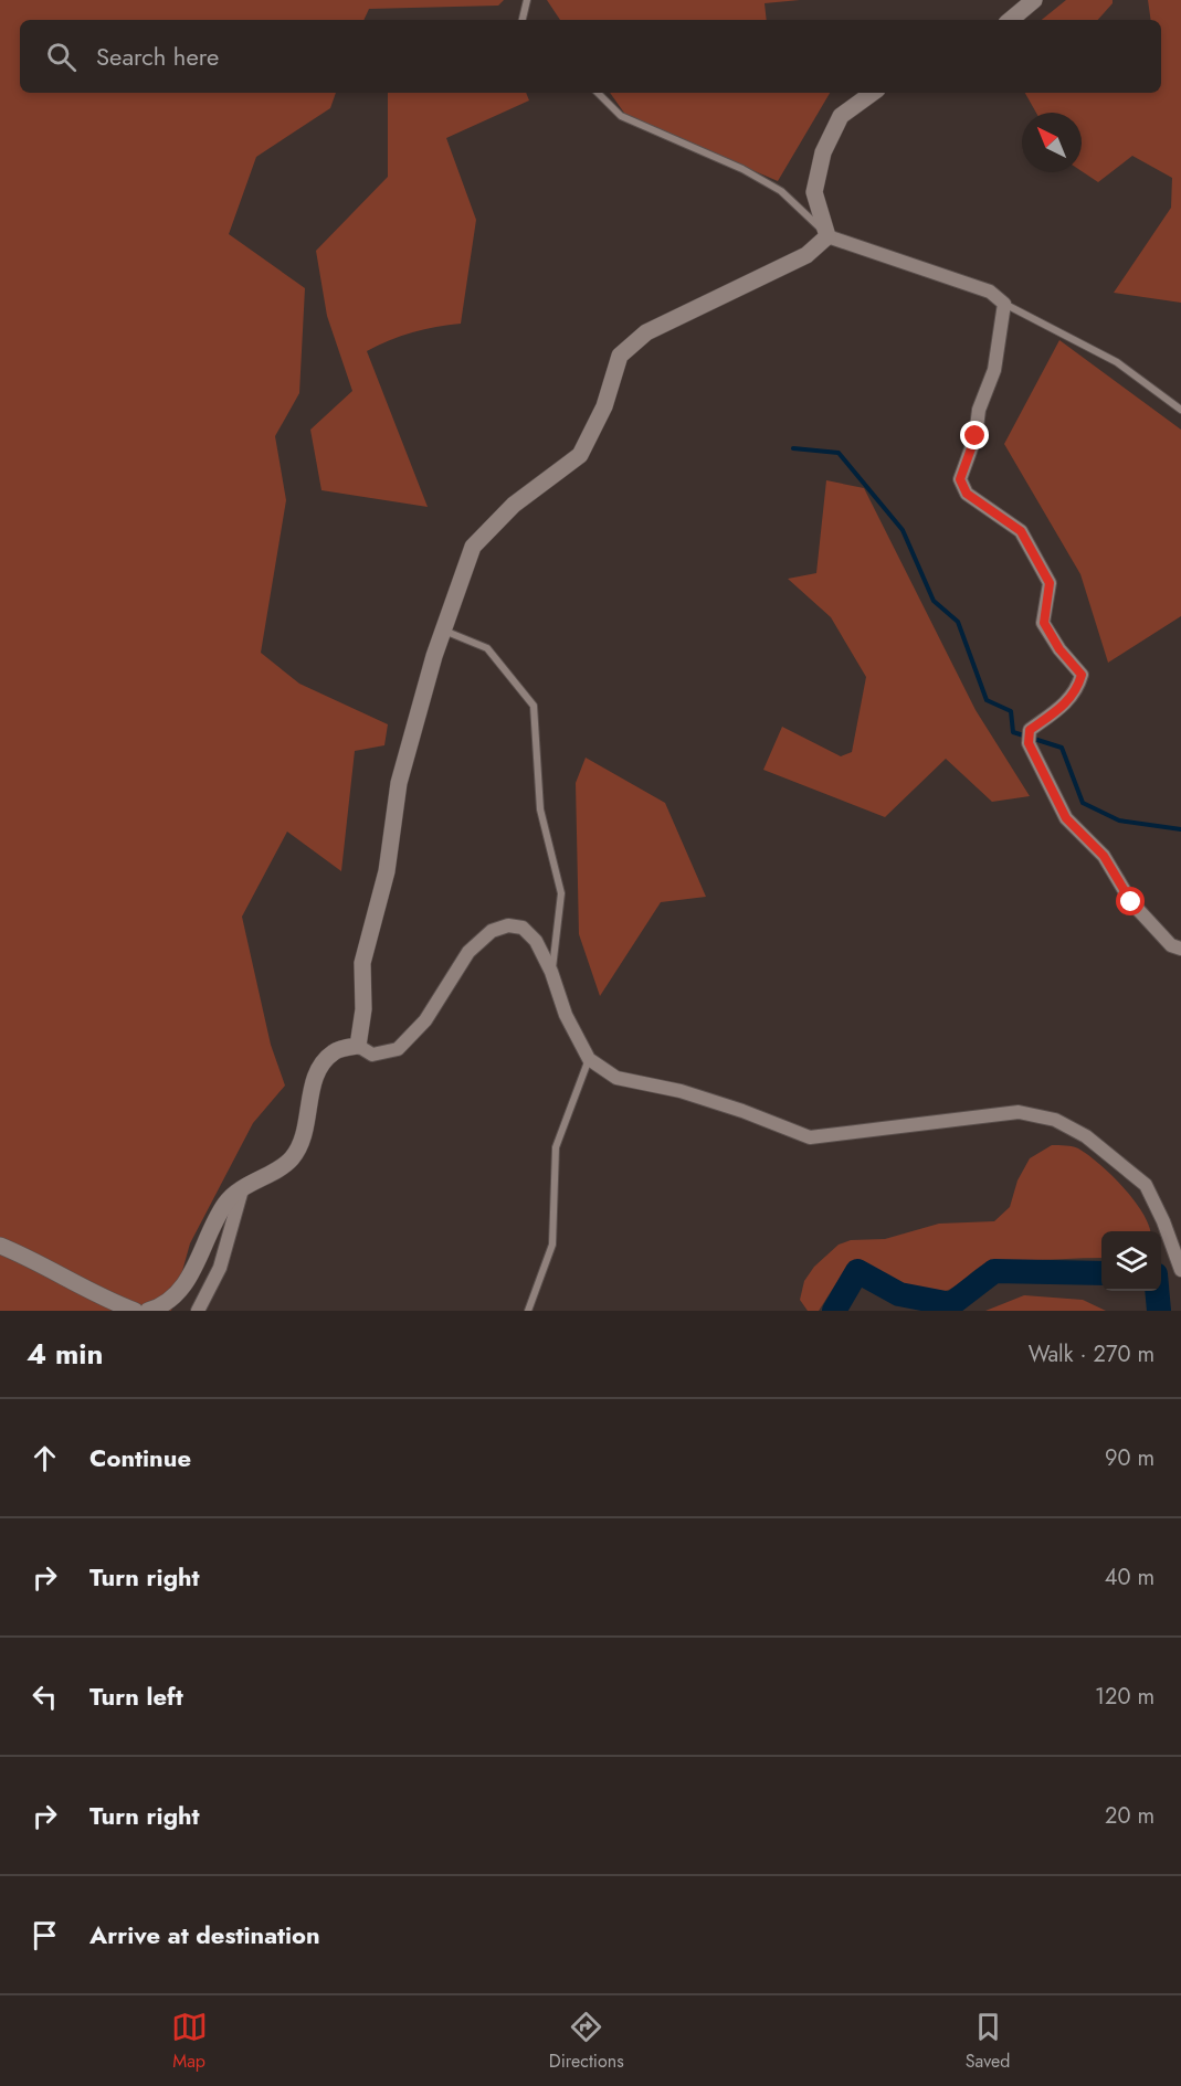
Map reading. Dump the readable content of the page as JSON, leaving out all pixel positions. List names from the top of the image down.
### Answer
{
  "north": "top left",
  "page": {
    "search": "Search here",
    "heading": ["4 min", "Walk · 270 m"],
    "list": [
      ["Continue", "90 m"],
      ["Turn right", "40 m"],
      ["Turn left", "120 m"],
      ["Turn right", "20 m"],
      "Arrive at destination"
    ],
    "nav": ["Map", "Directions", "Saved"]
  }
}
